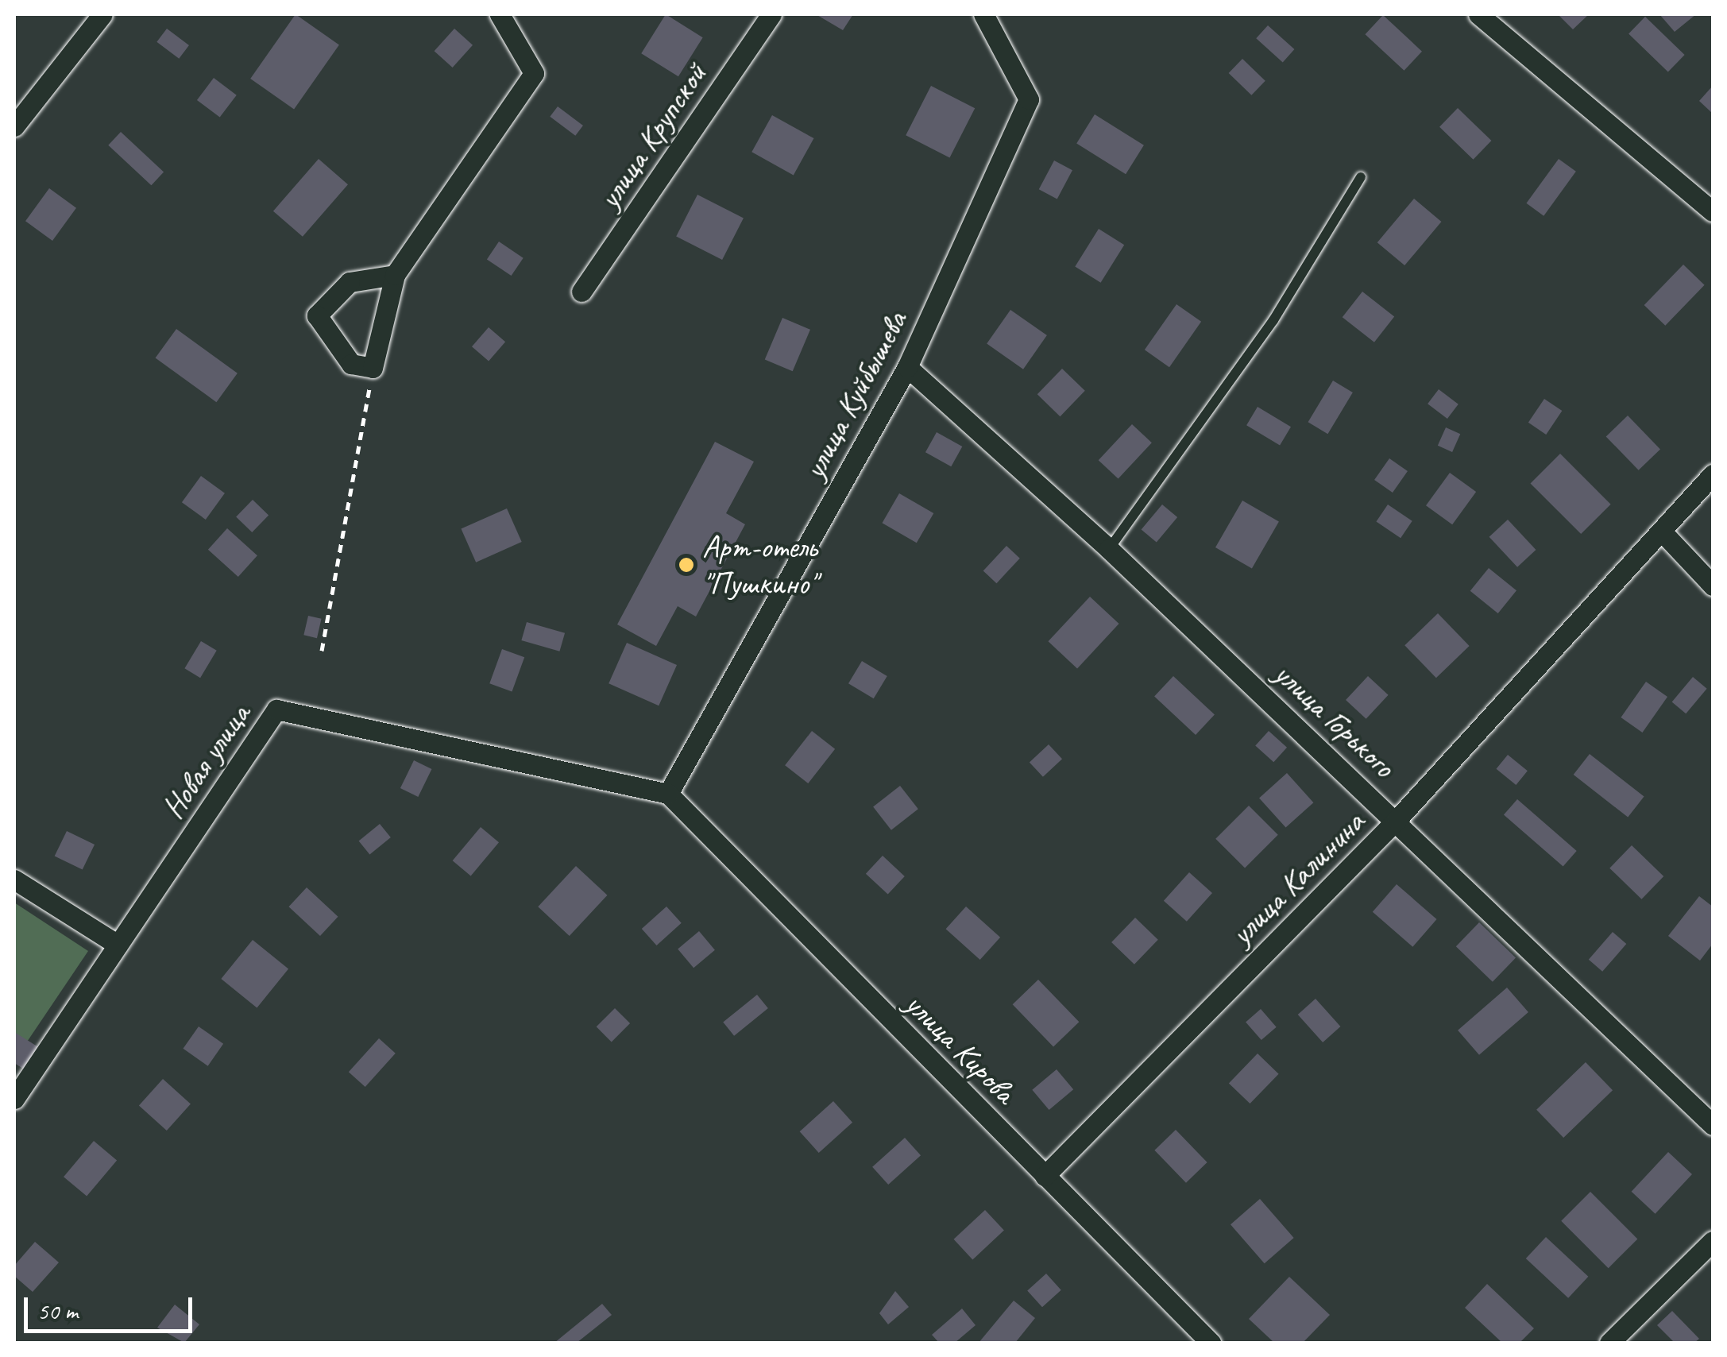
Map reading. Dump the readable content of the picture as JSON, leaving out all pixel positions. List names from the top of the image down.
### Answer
{
  "streets": {
    "street": [
      "улица Крупской",
      "улица Куйбышева",
      "улица Горького",
      "Новая улица",
      "улица Калинина",
      "улица Кирова"
    ]
  },
  "crossings": [
    ["улица Куйбышева", "улица Горького"],
    ["улица Куйбышева", "Новая улица"],
    ["улица Куйбышева", "улица Кирова"],
    ["улица Горького", "улица Калинина"],
    ["Новая улица", "улица Кирова"],
    ["улица Калинина", "улица Кирова"]
  ],
  "places": ["Арт-отель \"Пушкино\""],
  "scale_bar": "50 m"
}
